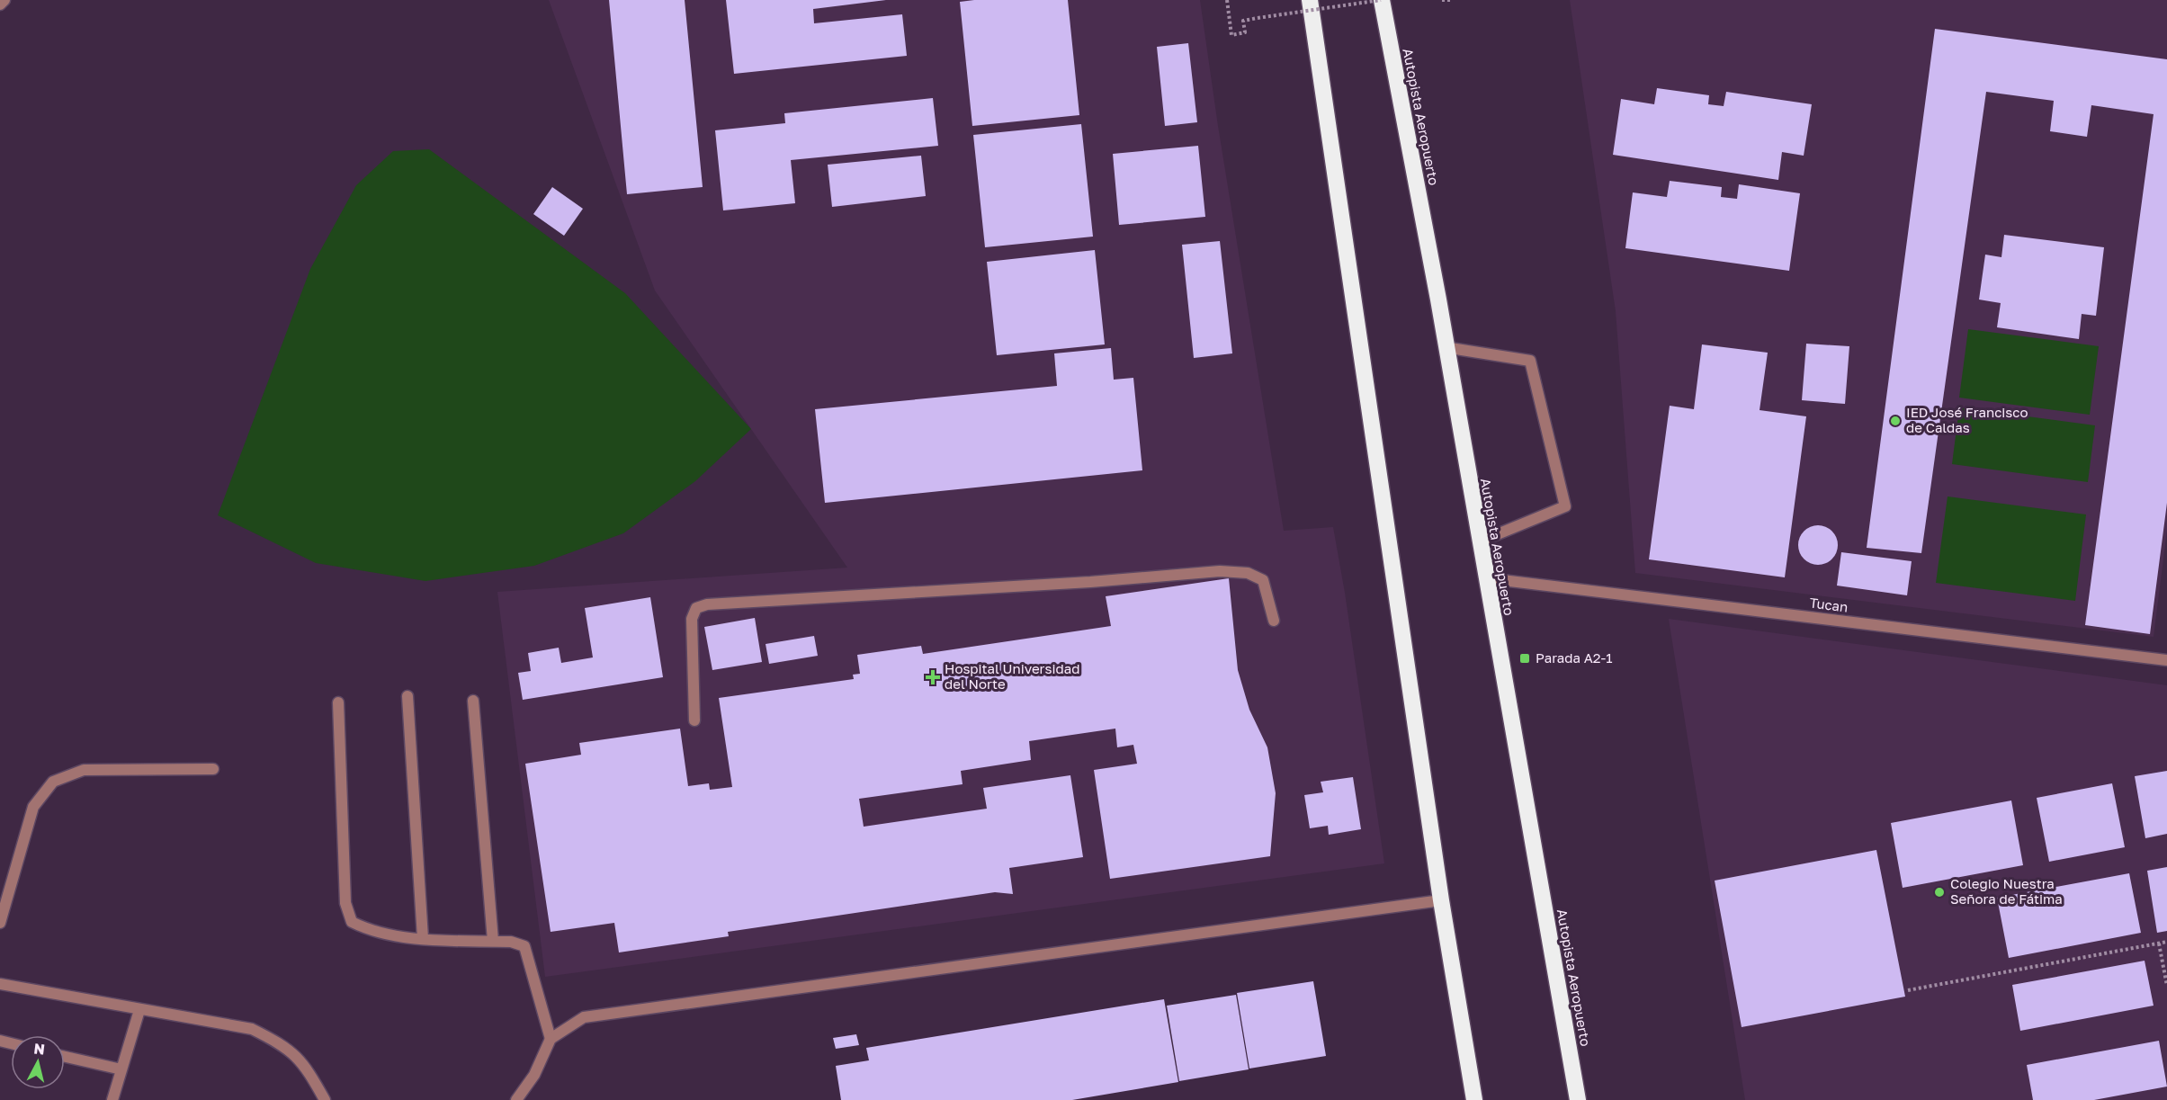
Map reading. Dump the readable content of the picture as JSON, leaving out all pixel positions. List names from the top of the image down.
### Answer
{
  "streets": {
    "highway": ["Autopista Aeropuerto"],
    "street": ["Tucan"]
  },
  "crossings": [
    ["Autopista Aeropuerto", "Tucan"]
  ],
  "places": {
    "other": ["IED José Francisco de Caldas", "Colegio Nuestra Señora de Fátima"],
    "transit": ["Parada A2-1"],
    "health": ["Hospital Universidad del Norte"]
  },
  "north": "top"
}
